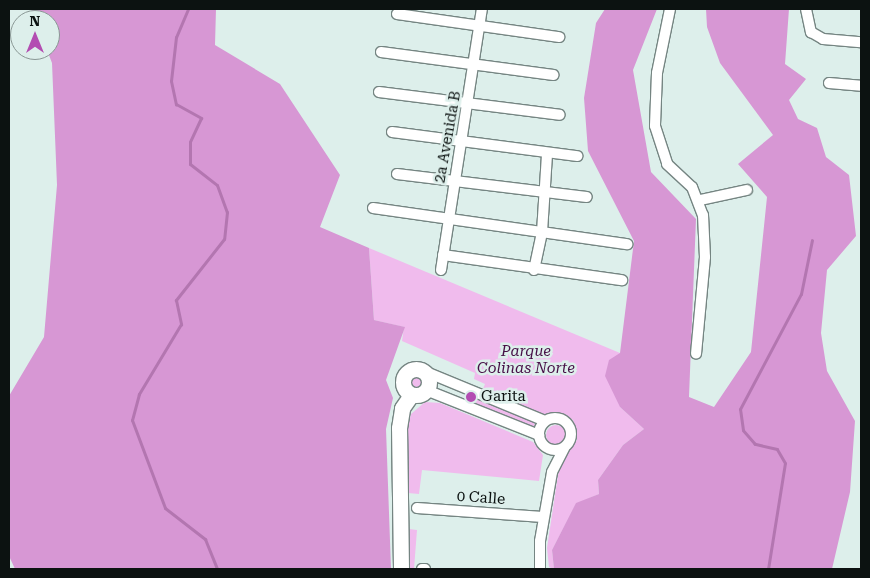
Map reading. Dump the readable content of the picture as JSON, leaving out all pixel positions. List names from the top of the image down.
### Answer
{
  "streets": {
    "street": ["2a Avenida B", "0 Calle"]
  },
  "parks": ["Parque Colinas Norte"],
  "places": ["Garita"],
  "north": "top"
}
